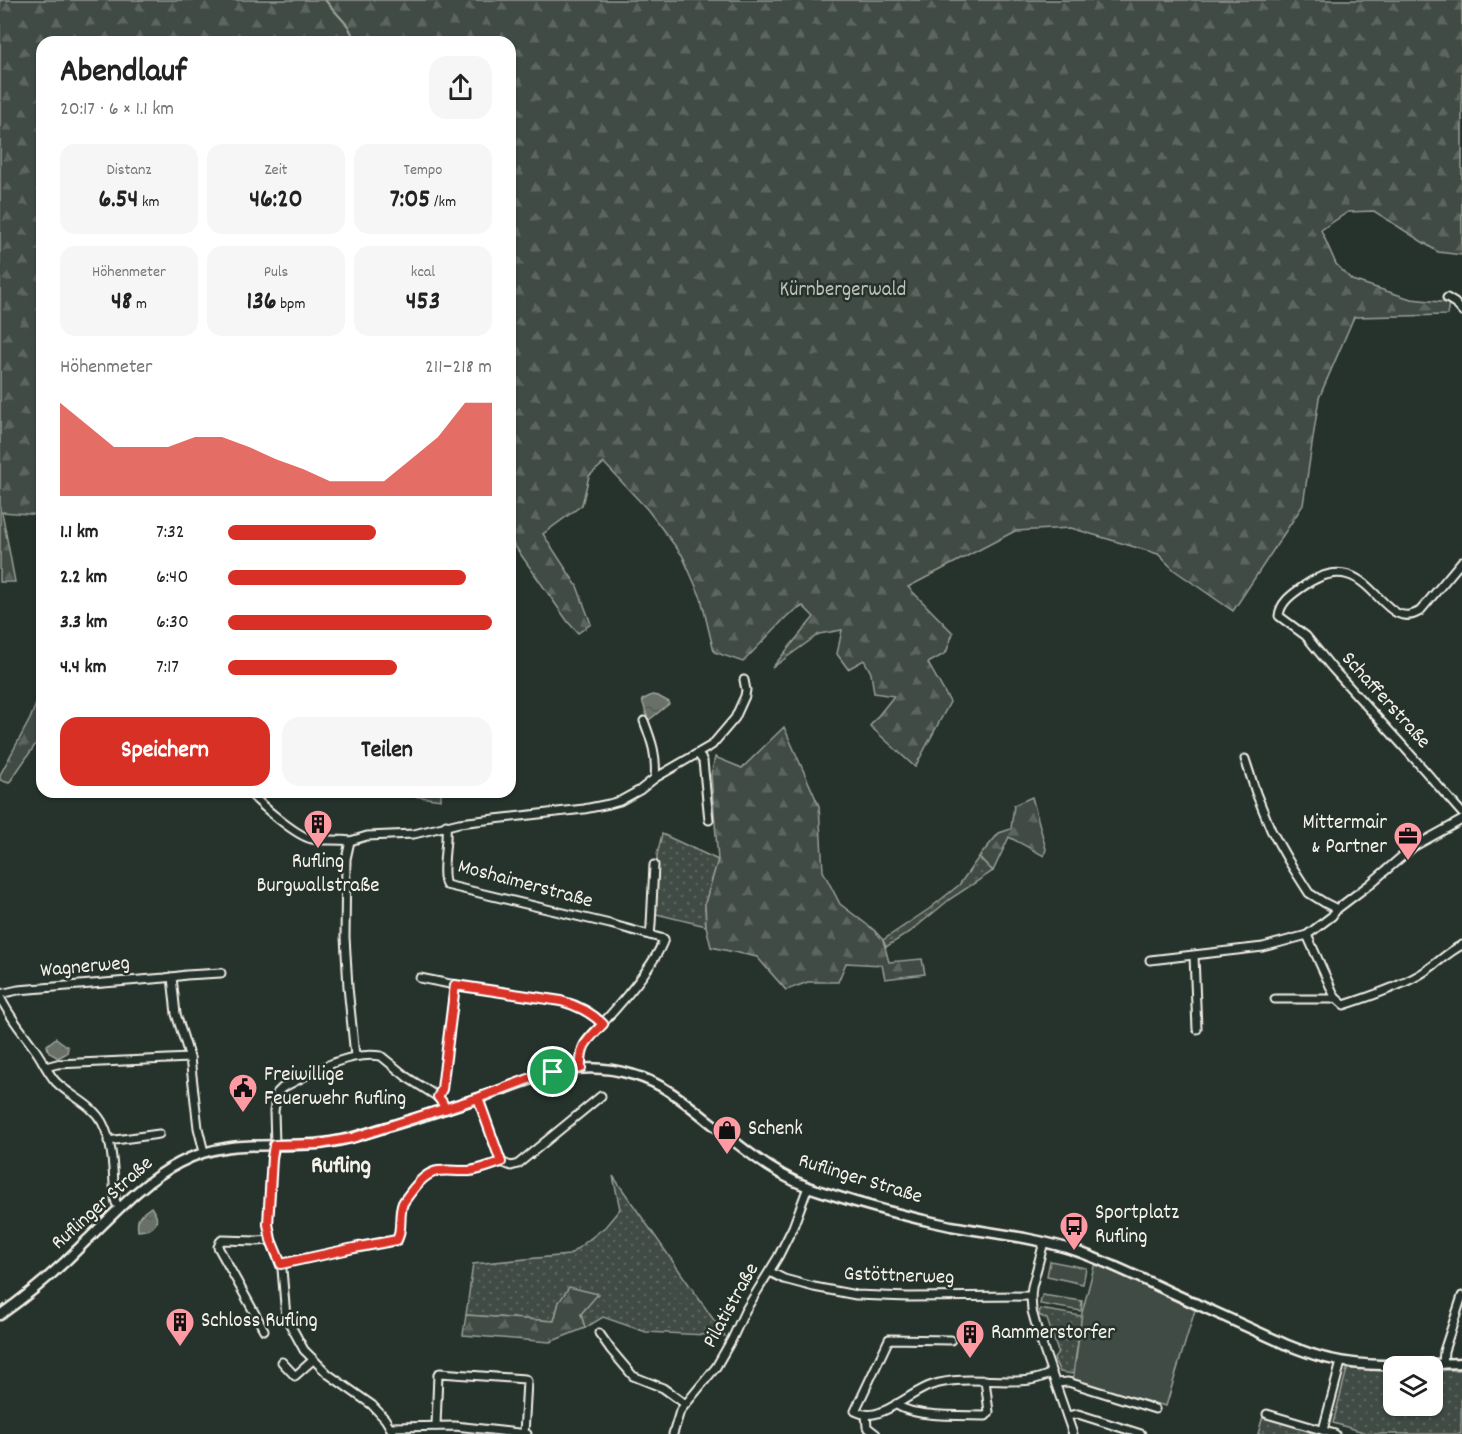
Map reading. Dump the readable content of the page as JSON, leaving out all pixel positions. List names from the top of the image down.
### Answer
{
  "streets": {
    "street": [
      "Schafferstraße",
      "Moshaimerstraße",
      "Wagnerweg",
      "Ruflinger Straße",
      "Gstöttnerweg",
      "Pilatistraße"
    ]
  },
  "crossings": [
    ["Ruflinger Straße", "Pilatistraße"],
    ["Gstöttnerweg", "Pilatistraße"]
  ],
  "districts": ["Rufling"],
  "parks": ["Kürnbergerwald"],
  "places": {
    "building": ["Rufling Burgwallstraße", "Schloss Rufling", "Rammerstorfer"],
    "office": ["Mittermair & Partner"],
    "public building": ["Freiwillige Feuerwehr Rufling"],
    "shop": ["Schenk"],
    "bus stop": ["Sportplatz Rufling"]
  },
  "page": {
    "heading": ["Abendlauf", "20:17 · 6 × 1.1 km"],
    "stats": [
      ["Distanz", "6.54 km"],
      ["Zeit", "46:20"],
      ["Tempo", "7:05 /km"],
      ["Höhenmeter", "48 m"],
      ["Puls", "136 bpm"],
      ["kcal", "453"]
    ],
    "chart": ["Höhenmeter", "211–218 m"],
    "list": [
      {
        "name": "1.1 km",
        "note": "7:32"
      },
      {
        "name": "2.2 km",
        "note": "6:40"
      },
      {
        "name": "3.3 km",
        "note": "6:30"
      },
      {
        "name": "4.4 km",
        "note": "7:17"
      }
    ],
    "buttons": ["Speichern", "Teilen"]
  }
}
